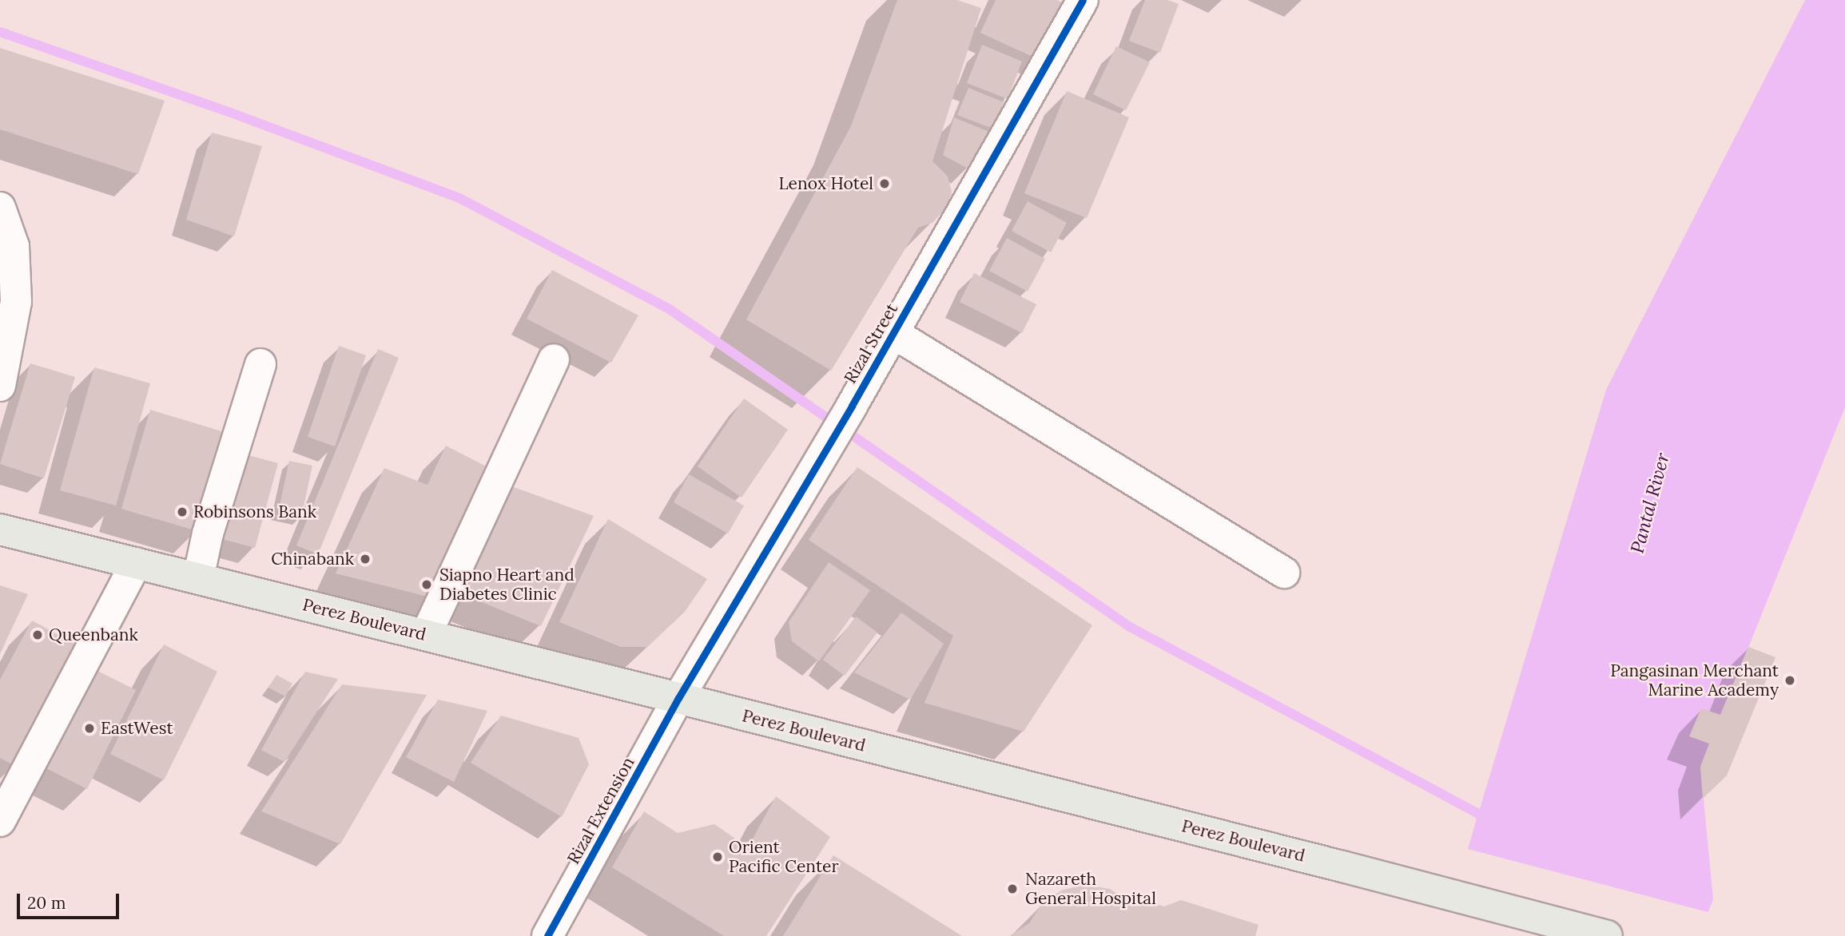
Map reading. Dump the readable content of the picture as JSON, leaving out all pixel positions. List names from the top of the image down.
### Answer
{
  "streets": {
    "main road": ["Perez Boulevard"],
    "street": ["Rizal Street", "Rizal Extension"]
  },
  "crossings": [
    ["Rizal Street", "Perez Boulevard"],
    ["Rizal Street", "Rizal Extension"],
    ["Perez Boulevard", "Rizal Extension"]
  ],
  "water": ["Pantal River"],
  "places": [
    "Lenox Hotel",
    "Robinsons Bank",
    "Chinabank",
    "Siapno Heart and Diabetes Clinic",
    "Queenbank",
    "Pangasinan Merchant Marine Academy",
    "EastWest",
    "Orient Pacific Center",
    "Nazareth General Hospital"
  ],
  "scale_bar": "20 m"
}
